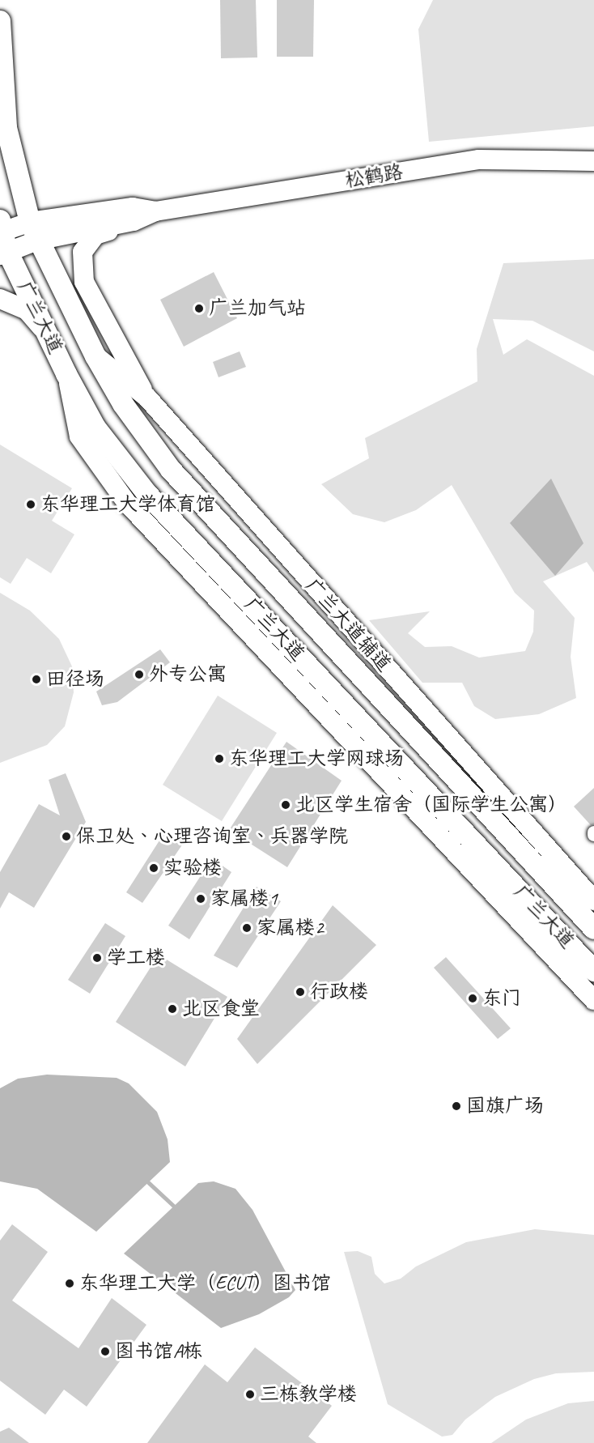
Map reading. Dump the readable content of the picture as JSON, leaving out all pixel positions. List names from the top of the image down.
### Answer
{
  "streets": {
    "main road": ["松鹤路", "广兰大道", "广兰大道辅道"]
  },
  "crossings": [
    ["松鹤路", "广兰大道"],
    ["广兰大道", "广兰大道辅道"]
  ],
  "places": [
    "广兰加气站",
    "东华理工大学体育馆",
    "外专公寓",
    "田径场",
    "东华理工大学网球场",
    "北区学生宿舍（国际学生公寓）",
    "保卫处、心理咨询室、兵器学院",
    "实验楼",
    "家属楼1",
    "家属楼2",
    "学工楼",
    "行政楼",
    "东门",
    "北区食堂",
    "国旗广场",
    "东华理工大学（ECUT）图书馆",
    "图书馆A栋",
    "三栋教学楼"
  ]
}
